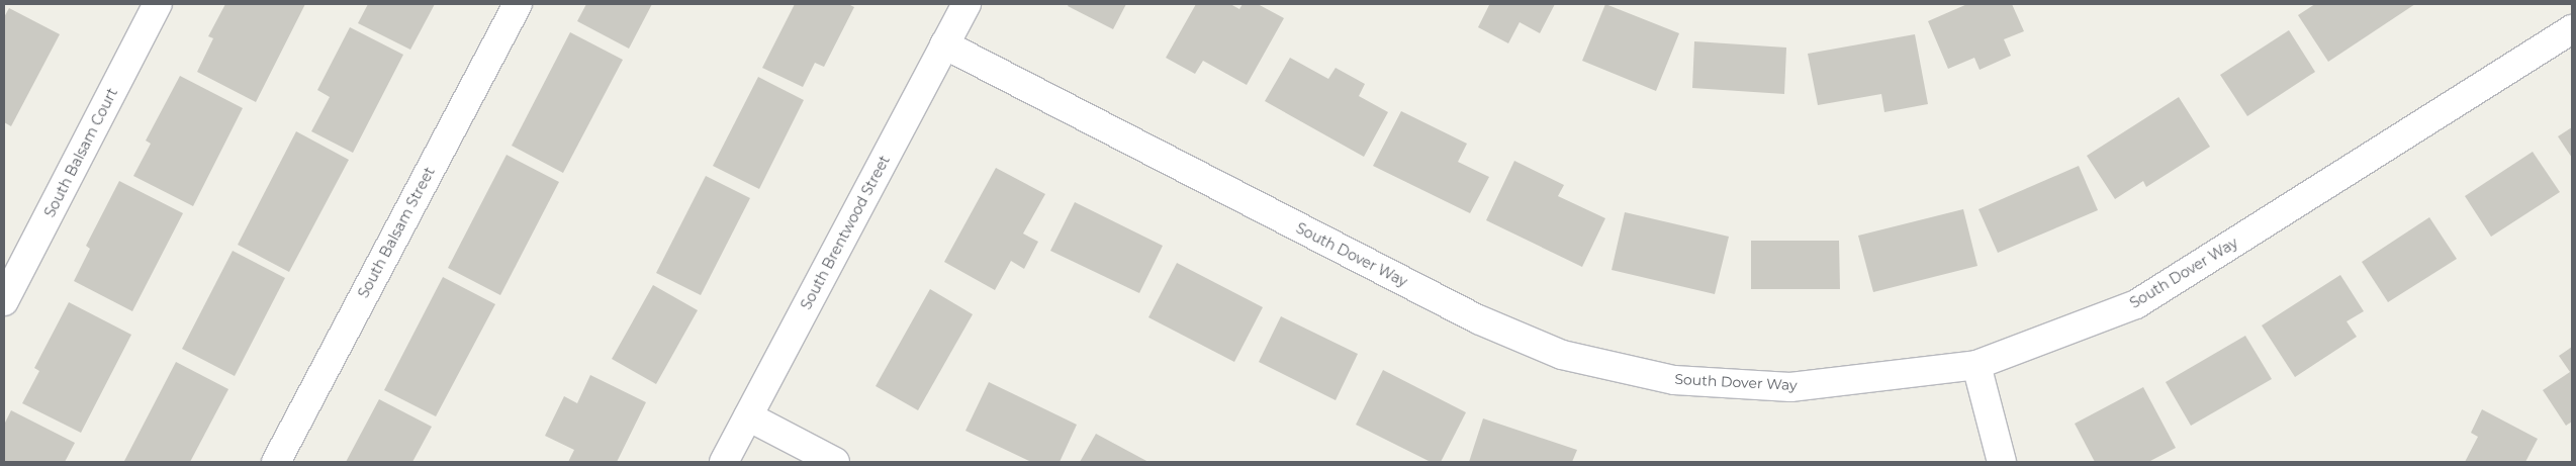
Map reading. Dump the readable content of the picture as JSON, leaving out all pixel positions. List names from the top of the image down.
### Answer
{
  "streets": {
    "street": [
      "South Balsam Court",
      "South Balsam Street",
      "South Brentwood Street",
      "South Dover Way"
    ]
  },
  "crossings": [
    ["South Brentwood Street", "South Dover Way"]
  ]
}
